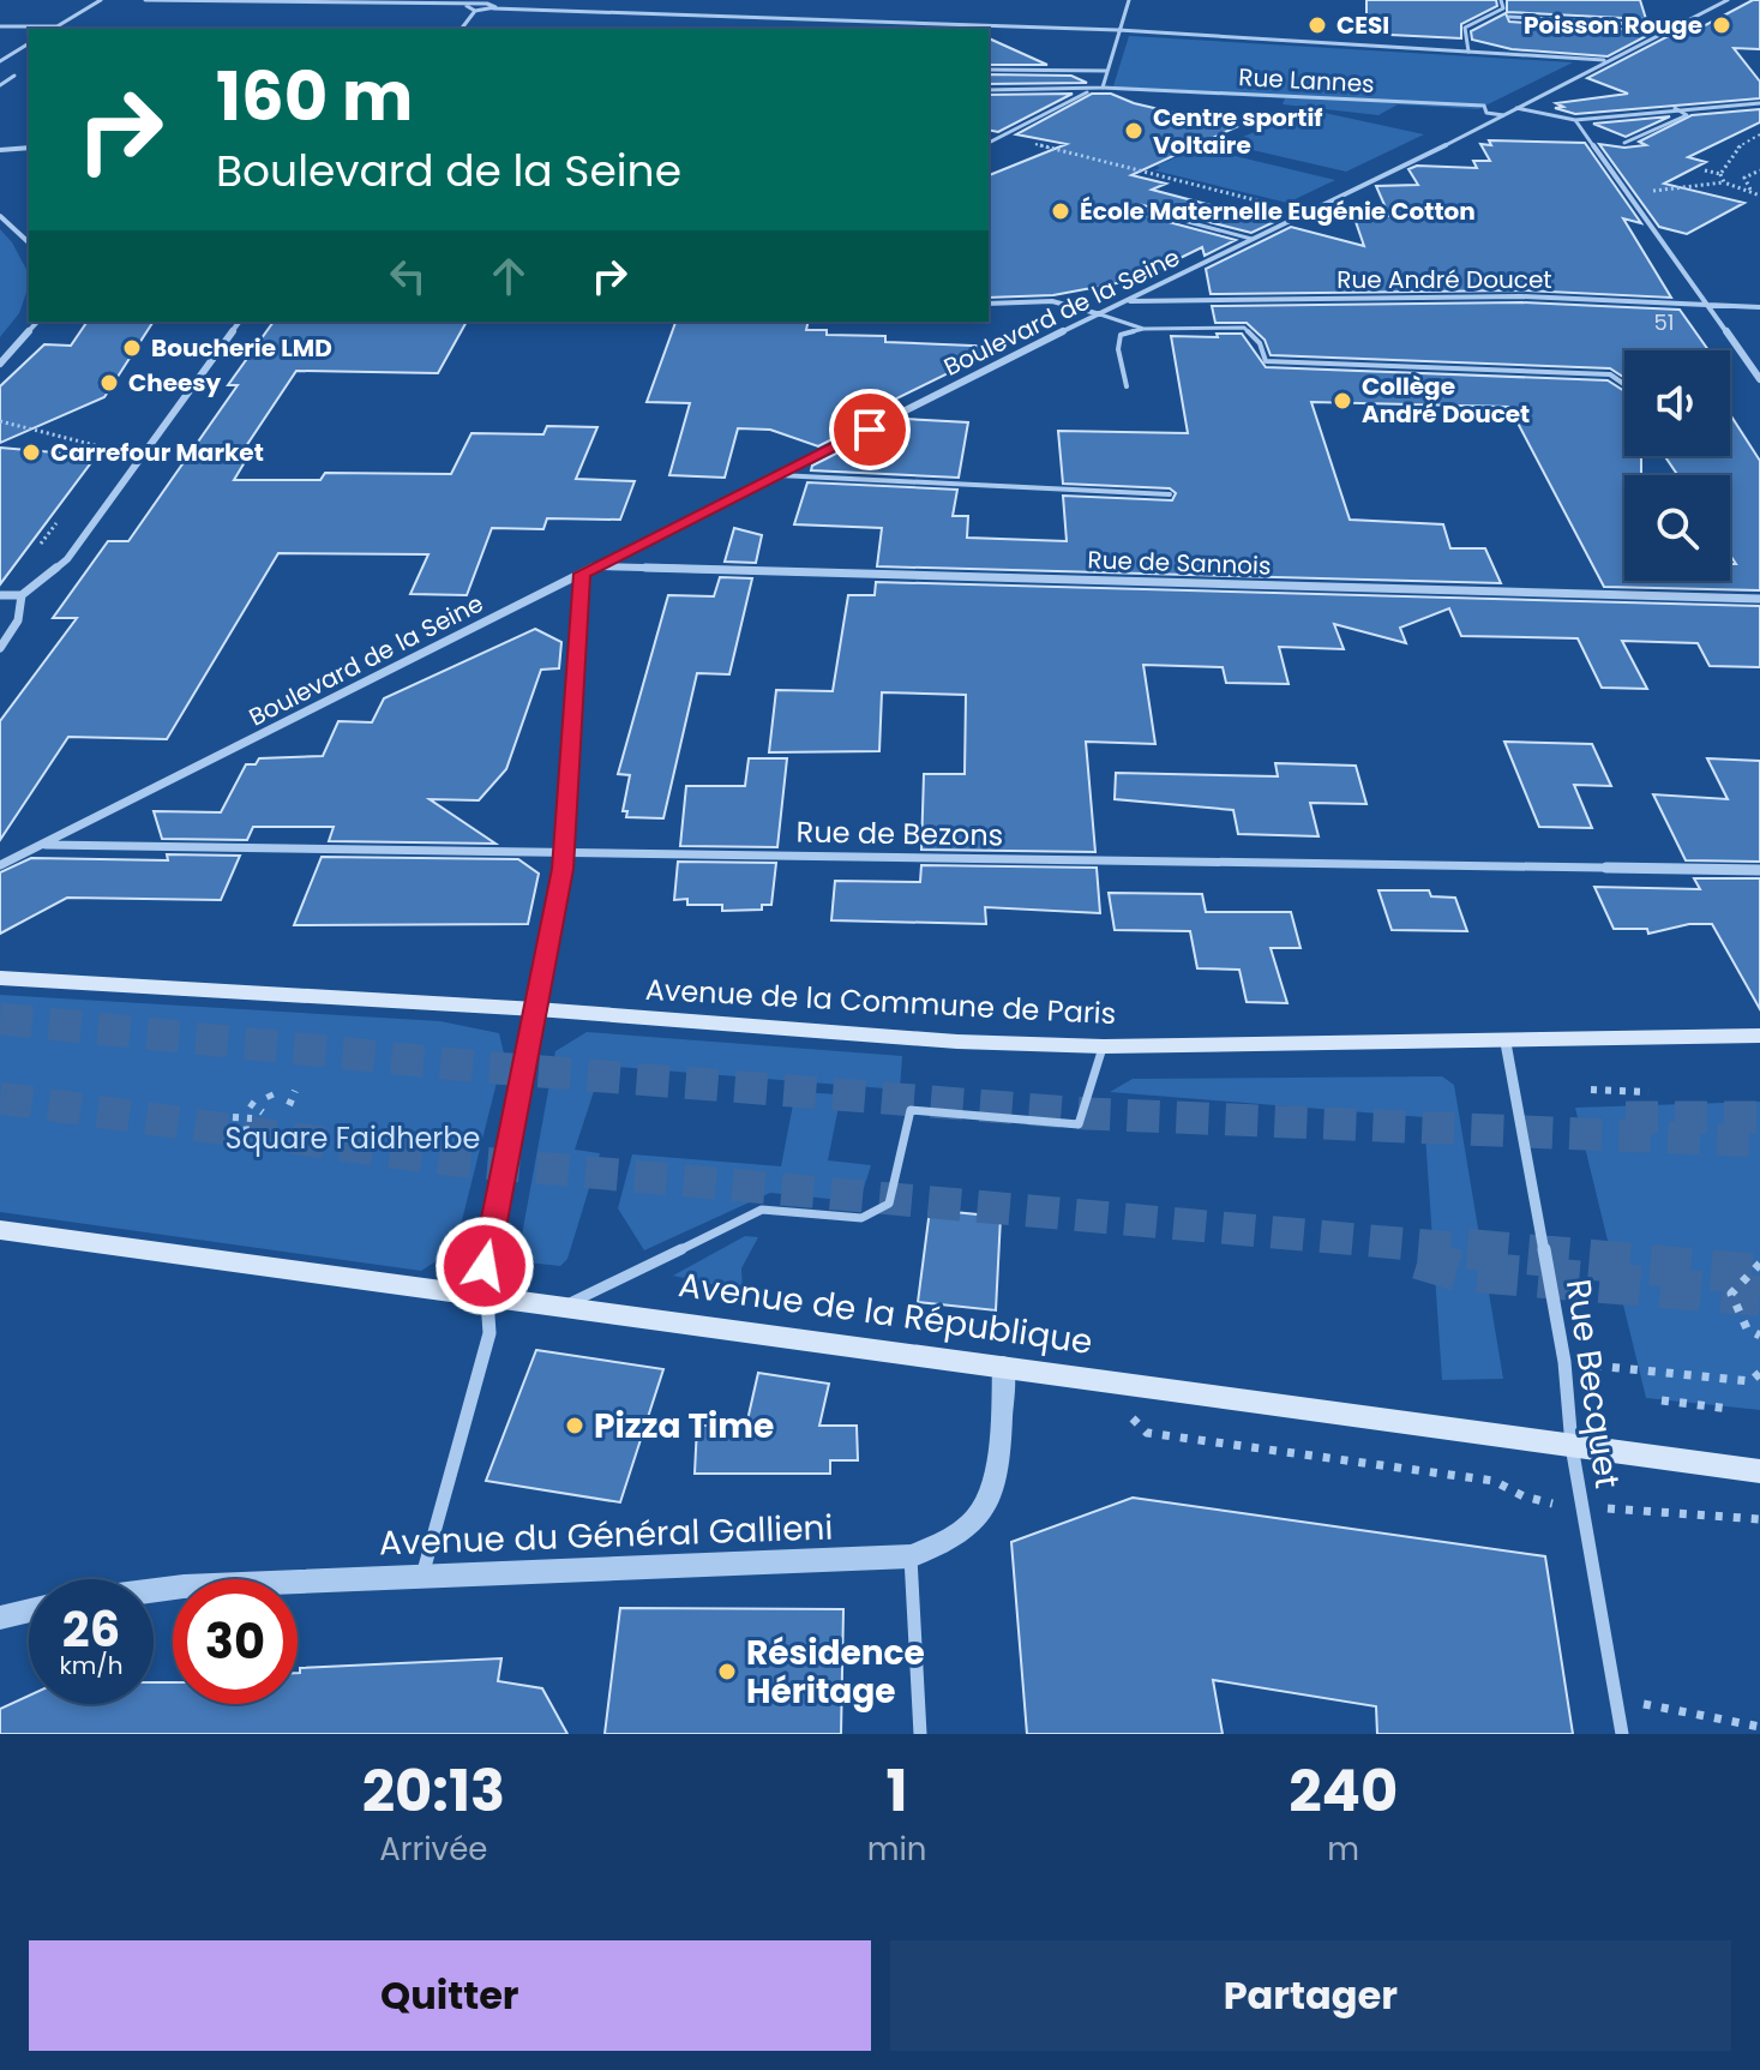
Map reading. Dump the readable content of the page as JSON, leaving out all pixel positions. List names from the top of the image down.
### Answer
{
  "streets": {
    "main road": ["Avenue de la Commune de Paris", "Avenue de la République"],
    "street": [
      "Rue Lannes",
      "Rue André Doucet",
      "Boulevard de la Seine",
      "Rue de Sannois",
      "Rue de Bezons",
      "Rue Becquet",
      "Avenue du Général Gallieni"
    ]
  },
  "crossings": [
    ["Rue Lannes", "Boulevard de la Seine"],
    ["Rue André Doucet", "Boulevard de la Seine"],
    ["Boulevard de la Seine", "Rue de Sannois"],
    ["Boulevard de la Seine", "Rue de Bezons"],
    ["Avenue de la Commune de Paris", "Rue Becquet"],
    ["Avenue de la République", "Rue Becquet"],
    ["Avenue de la République", "Avenue du Général Gallieni"]
  ],
  "parks": ["Square Faidherbe"],
  "places": [
    "CESI",
    "Poisson Rouge",
    "Centre sportif Voltaire",
    "École Maternelle Eugénie Cotton",
    "Boucherie LMD",
    "Cheesy",
    "Collège André Doucet",
    "Carrefour Market",
    "Pizza Time",
    "Résidence Héritage"
  ],
  "house_numbers": ["51"],
  "page": {
    "turn": ["160 m", "Boulevard de la Seine"],
    "speed": "26 km/h",
    "limit": "30",
    "eta": [
      "20:13",
      "Arrivée",
      "1",
      "min",
      "240",
      "m"
    ],
    "buttons": ["Quitter", "Partager"]
  }
}
